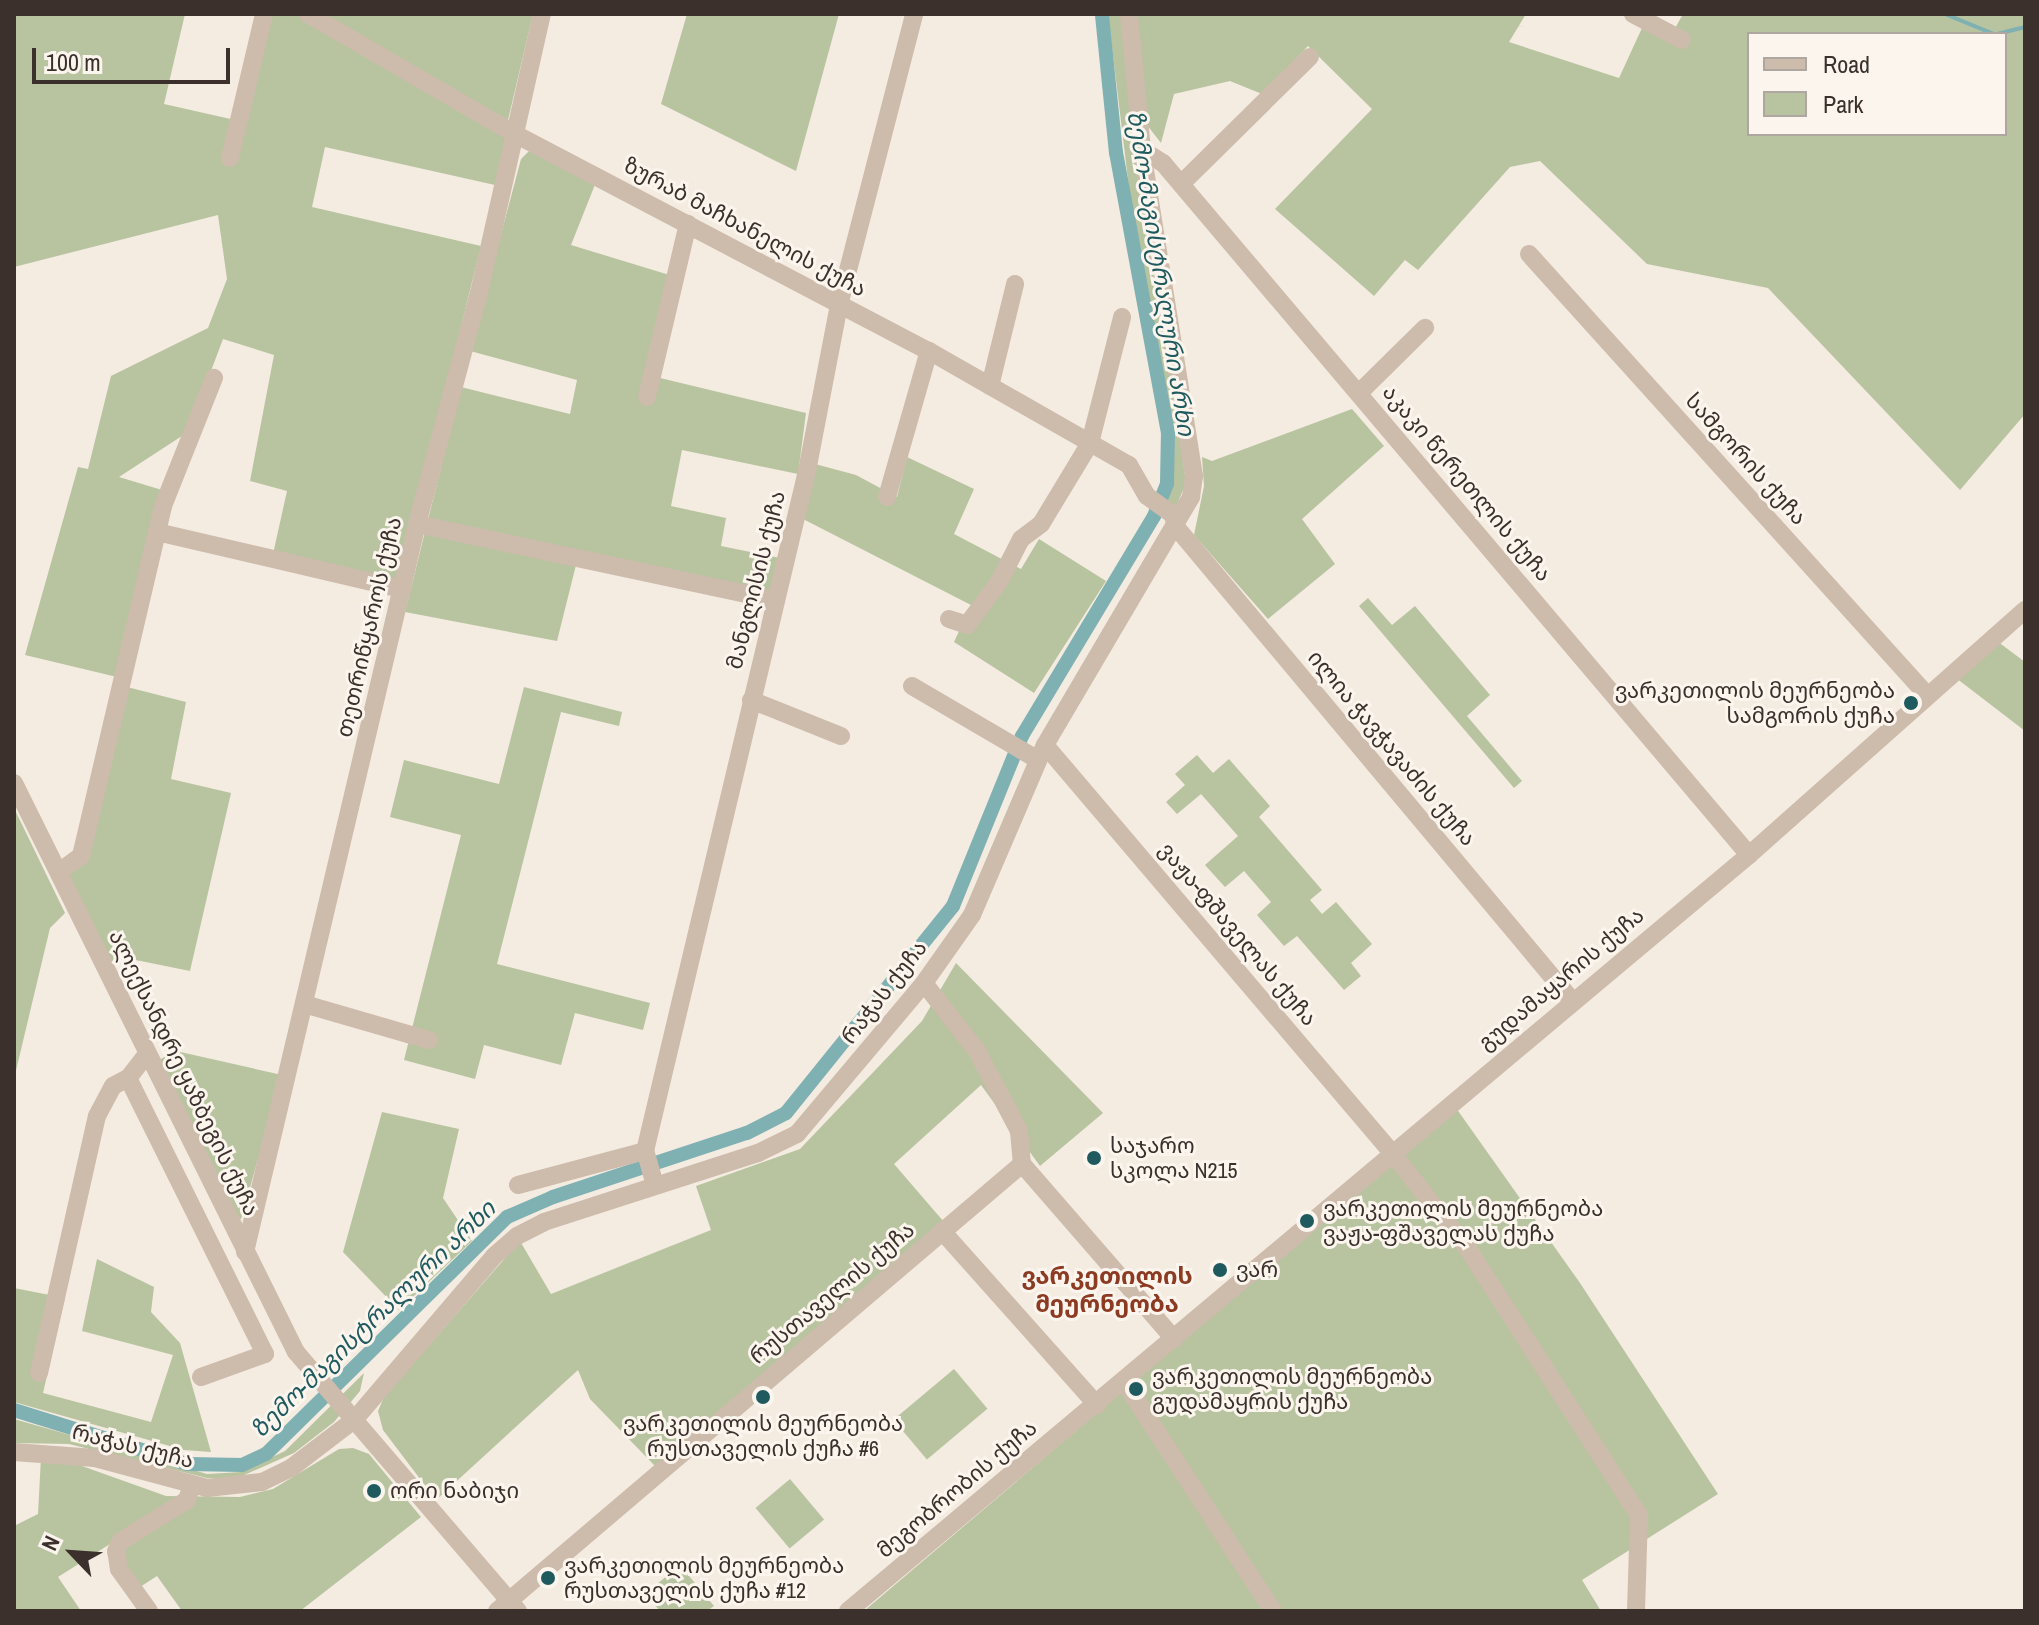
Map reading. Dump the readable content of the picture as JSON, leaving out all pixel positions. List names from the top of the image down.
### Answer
{
  "streets": {
    "street": [
      "ზურაბ მაჩხანელის ქუჩა",
      "სამგორის ქუჩა",
      "აკაკი წერეთლის ქუჩა",
      "მანგლისის ქუჩა",
      "თეთრიწყაროს ქუჩა",
      "ილია ჭავჭავაძის ქუჩა",
      "ვაჟა-ფშაველას ქუჩა",
      "გუდამაყარის ქუჩა",
      "რაჭას ქუჩა",
      "ალექსანდრე ყაზბეგის ქუჩა",
      "რუსთაველის ქუჩა",
      "მეგობრობის ქუჩა"
    ]
  },
  "crossings": [
    ["ზურაბ მაჩხანელის ქუჩა", "მანგლისის ქუჩა"],
    ["ზურაბ მაჩხანელის ქუჩა", "თეთრიწყაროს ქუჩა"],
    ["ზურაბ მაჩხანელის ქუჩა", "ილია ჭავჭავაძის ქუჩა"],
    ["სამგორის ქუჩა", "გუდამაყარის ქუჩა"],
    ["აკაკი წერეთლის ქუჩა", "გუდამაყარის ქუჩა"],
    ["აკაკი წერეთლის ქუჩა", "რაჭას ქუჩა"],
    ["თეთრიწყაროს ქუჩა", "ალექსანდრე ყაზბეგის ქუჩა"],
    ["ილია ჭავჭავაძის ქუჩა", "გუდამაყარის ქუჩა"],
    ["ილია ჭავჭავაძის ქუჩა", "რაჭას ქუჩა"],
    ["ვაჟა-ფშაველას ქუჩა", "გუდამაყარის ქუჩა"],
    ["ვაჟა-ფშაველას ქუჩა", "რაჭას ქუჩა"],
    ["გუდამაყარის ქუჩა", "მეგობრობის ქუჩა"],
    ["რაჭას ქუჩა", "ალექსანდრე ყაზბეგის ქუჩა"],
    ["ალექსანდრე ყაზბეგის ქუჩა", "რუსთაველის ქუჩა"]
  ],
  "districts": ["ვარკეთილის მეურნეობა"],
  "water": ["ზემო-მაგისტრალური არხი"],
  "places": [
    "ვარკეთილის მეურნეობა სამგორის ქუჩა",
    "საჯარო სკოლა N215",
    "ვარკეთილის მეურნეობა ვაჟა-ფშაველას ქუჩა",
    "ვარ",
    "ვარკეთილის მეურნეობა გუდამაყრის ქუჩა",
    "ვარკეთილის მეურნეობა რუსთაველის ქუჩა #6",
    "ორი ნაბიჯი",
    "ვარკეთილის მეურნეობა რუსთაველის ქუჩა #12"
  ],
  "legend": ["Road", "Park"],
  "scale_bar": "100 m",
  "north": "top left"
}
